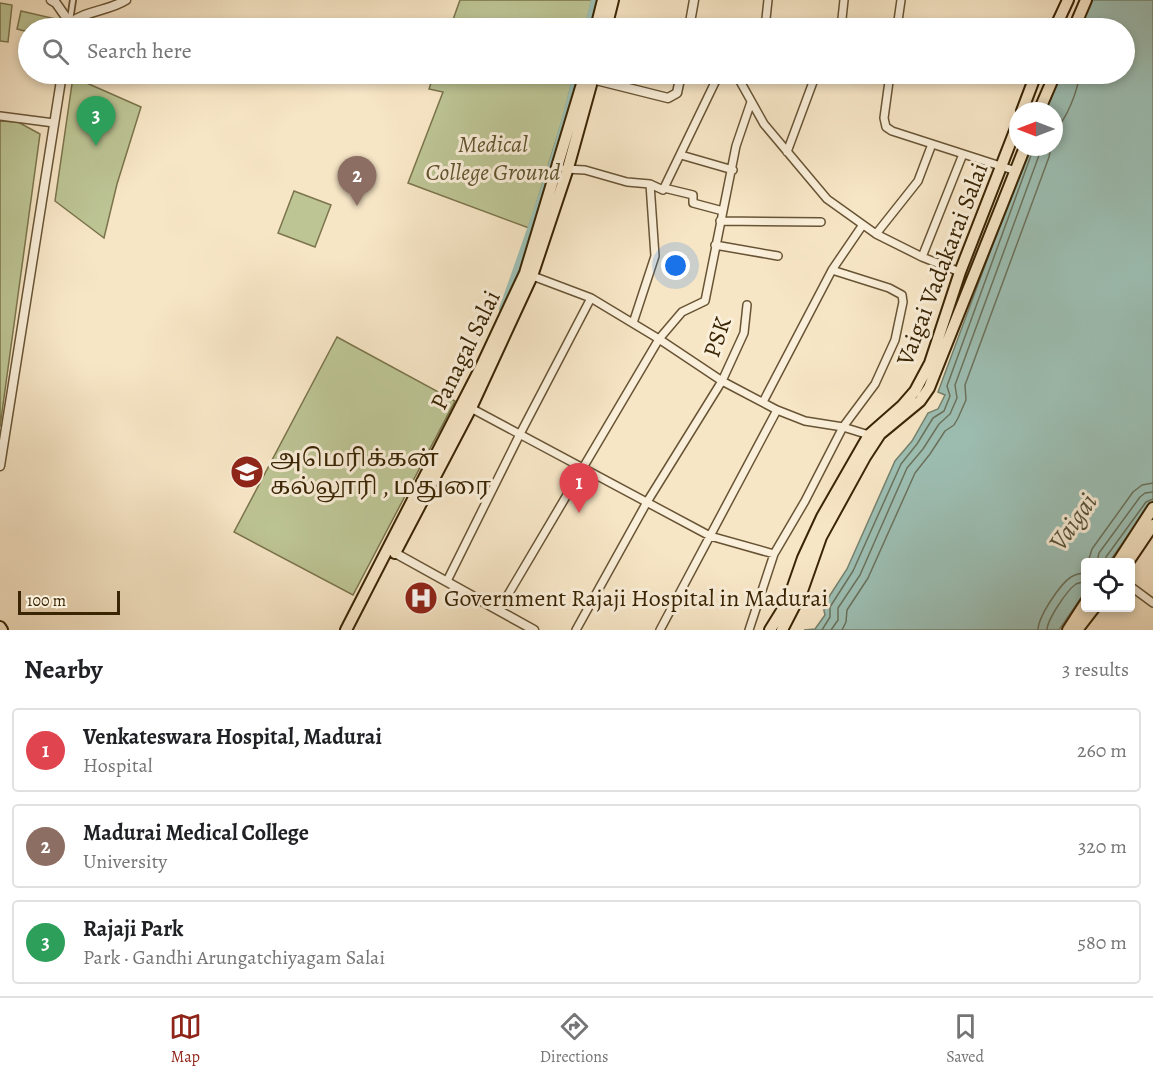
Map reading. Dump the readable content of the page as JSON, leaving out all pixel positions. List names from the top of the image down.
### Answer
{
  "streets": {
    "main road": ["Vaigai Vadakarai Salai", "Panagal Salai"],
    "street": ["PSK"]
  },
  "water": ["Vaigai"],
  "parks": ["Medical College Ground"],
  "places": {
    "school or university": ["அமெரிக்கன் கல்லூரி , மதுரை"],
    "hospital": ["Government Rajaji Hospital in Madurai"]
  },
  "scale_bar": "100 m",
  "north": "left",
  "page": {
    "search": "Search here",
    "pins": ["3", "2", "1"],
    "scale": "100 m",
    "heading": ["Nearby", "3 results"],
    "list": [
      {
        "mark": "1",
        "name": "Venkateswara Hospital, Madurai",
        "note": "Hospital",
        "value": "260 m"
      },
      {
        "mark": "2",
        "name": "Madurai Medical College",
        "note": "University",
        "value": "320 m"
      },
      {
        "mark": "3",
        "name": "Rajaji Park",
        "note": "Park · Gandhi Arungatchiyagam Salai",
        "value": "580 m"
      }
    ],
    "nav": ["Map", "Directions", "Saved"]
  }
}
